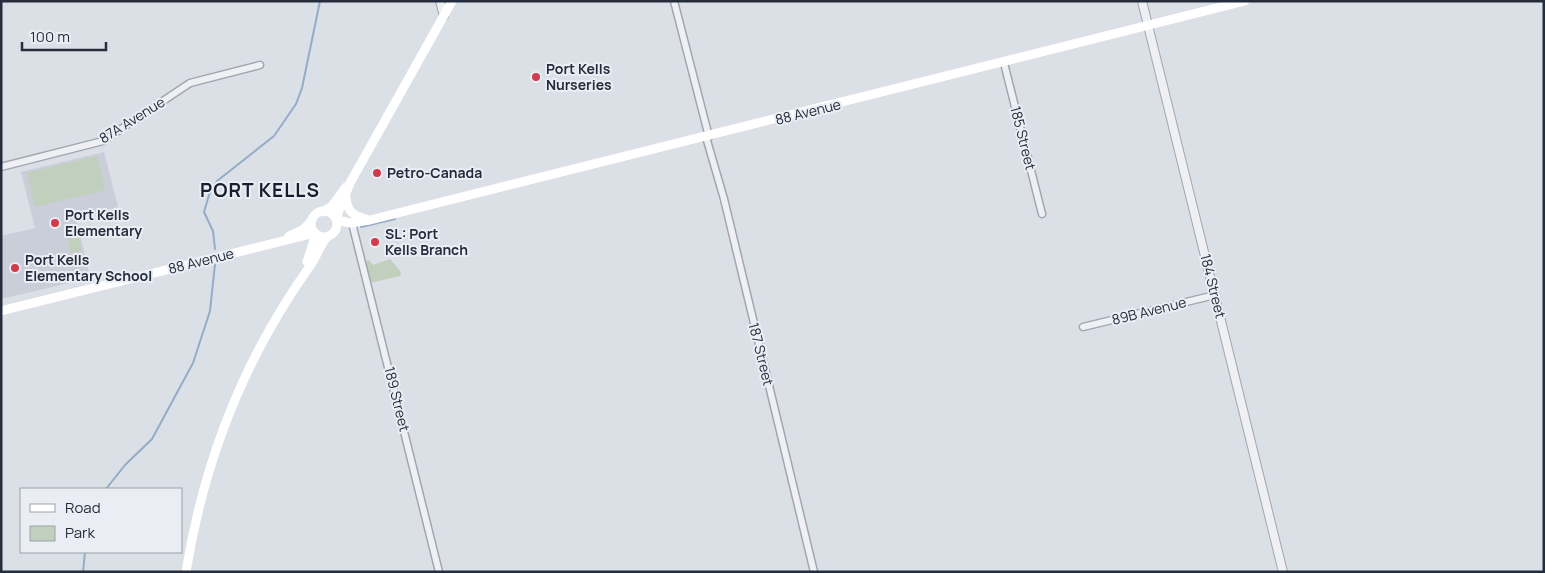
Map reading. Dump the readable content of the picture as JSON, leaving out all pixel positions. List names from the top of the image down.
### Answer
{
  "streets": {
    "main road": ["88 Avenue"],
    "street": [
      "87A Avenue",
      "185 Street",
      "184 Street",
      "89B Avenue",
      "187 Street",
      "189 Street"
    ]
  },
  "crossings": [
    ["88 Avenue", "185 Street"],
    ["88 Avenue", "184 Street"],
    ["88 Avenue", "187 Street"],
    ["88 Avenue", "189 Street"],
    ["184 Street", "89B Avenue"]
  ],
  "districts": ["PORT KELLS"],
  "places": [
    "Port Kells Nurseries",
    "Petro-Canada",
    "Port Kells Elementary",
    "SL: Port Kells Branch",
    "Port Kells Elementary School"
  ],
  "legend": ["Road", "Park"],
  "scale_bar": "100 m"
}
